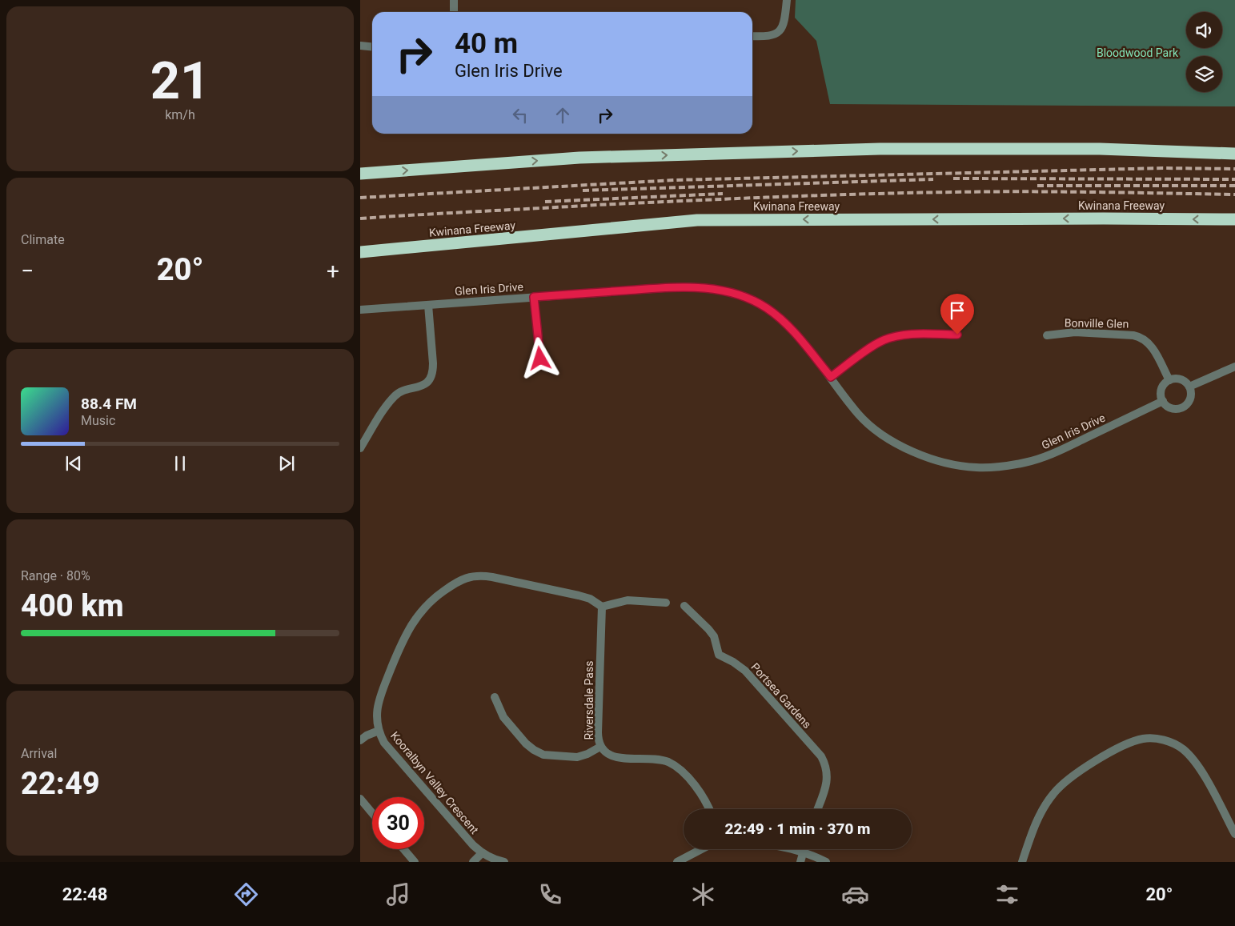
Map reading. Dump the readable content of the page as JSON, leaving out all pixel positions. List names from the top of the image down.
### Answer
{
  "streets": {
    "highway": ["Kwinana Freeway"],
    "street": [
      "Glen Iris Drive",
      "Bonville Glen",
      "Portsea Gardens",
      "Riversdale Pass",
      "Kooralbyn Valley Crescent"
    ]
  },
  "crossings": [
    ["Glen Iris Drive", "Bonville Glen"],
    ["Riversdale Pass", "Kooralbyn Valley Crescent"]
  ],
  "parks": ["Bloodwood Park"],
  "page": {
    "tile": [
      ["21", "km/h"],
      "Climate",
      ["Range · 80%", "400 km"],
      ["Arrival", "22:49"]
    ],
    "turn": ["40 m", "Glen Iris Drive"],
    "heat": ["−", "20°", "+"],
    "song": ["88.4 FM", "Music"],
    "limit": "30",
    "trip": "22:49 · 1 min · 370 m",
    "tabs": ["22:48", "20°"]
  }
}
